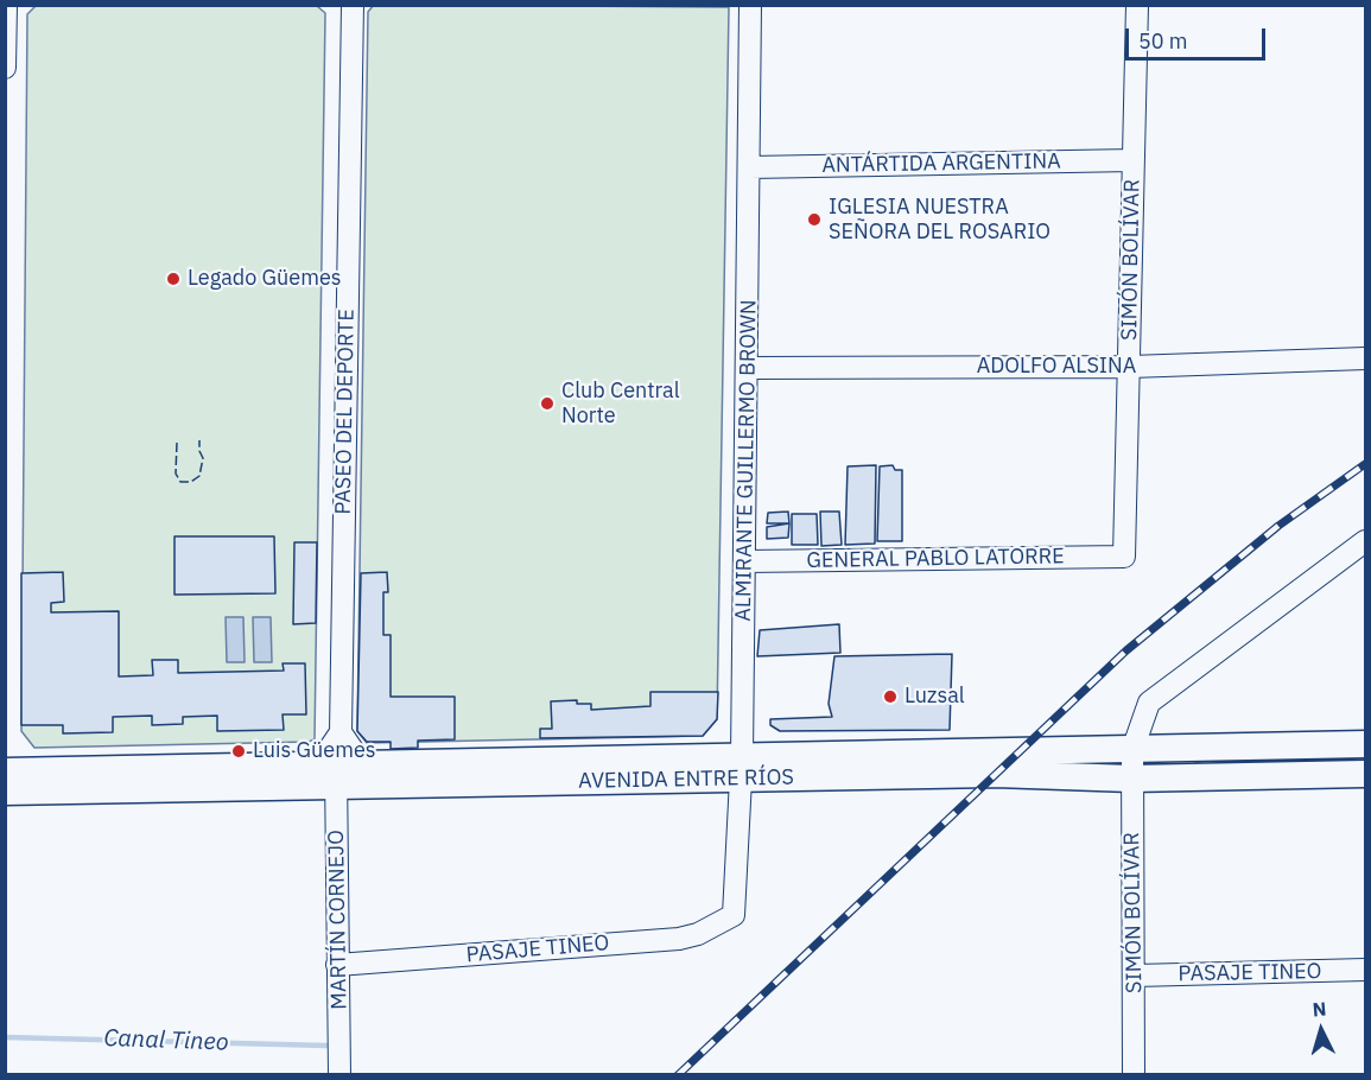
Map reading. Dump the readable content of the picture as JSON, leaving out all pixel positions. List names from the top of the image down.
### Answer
{
  "streets": {
    "main road": ["AVENIDA ENTRE RÍOS"],
    "street": [
      "ANTÁRTIDA ARGENTINA",
      "SIMÓN BOLÍVAR",
      "ADOLFO ALSINA",
      "PASEO DEL DEPORTE",
      "ALMIRANTE GUILLERMO BROWN",
      "GENERAL PABLO LATORRE",
      "MARTÍN CORNEJO",
      "PASAJE TINEO"
    ]
  },
  "crossings": [
    ["ANTÁRTIDA ARGENTINA", "SIMÓN BOLÍVAR"],
    ["ANTÁRTIDA ARGENTINA", "ALMIRANTE GUILLERMO BROWN"],
    ["SIMÓN BOLÍVAR", "ADOLFO ALSINA"],
    ["SIMÓN BOLÍVAR", "GENERAL PABLO LATORRE"],
    ["SIMÓN BOLÍVAR", "AVENIDA ENTRE RÍOS"],
    ["SIMÓN BOLÍVAR", "PASAJE TINEO"],
    ["ADOLFO ALSINA", "ALMIRANTE GUILLERMO BROWN"],
    ["ALMIRANTE GUILLERMO BROWN", "GENERAL PABLO LATORRE"],
    ["ALMIRANTE GUILLERMO BROWN", "AVENIDA ENTRE RÍOS"],
    ["ALMIRANTE GUILLERMO BROWN", "PASAJE TINEO"],
    ["AVENIDA ENTRE RÍOS", "MARTÍN CORNEJO"],
    ["MARTÍN CORNEJO", "PASAJE TINEO"]
  ],
  "water": ["Canal Tineo"],
  "places": [
    "IGLESIA NUESTRA SEÑORA DEL ROSARIO",
    "Legado Güemes",
    "Club Central Norte",
    "Luzsal",
    "Luis Güemes"
  ],
  "scale_bar": "50 m",
  "north": "top"
}
